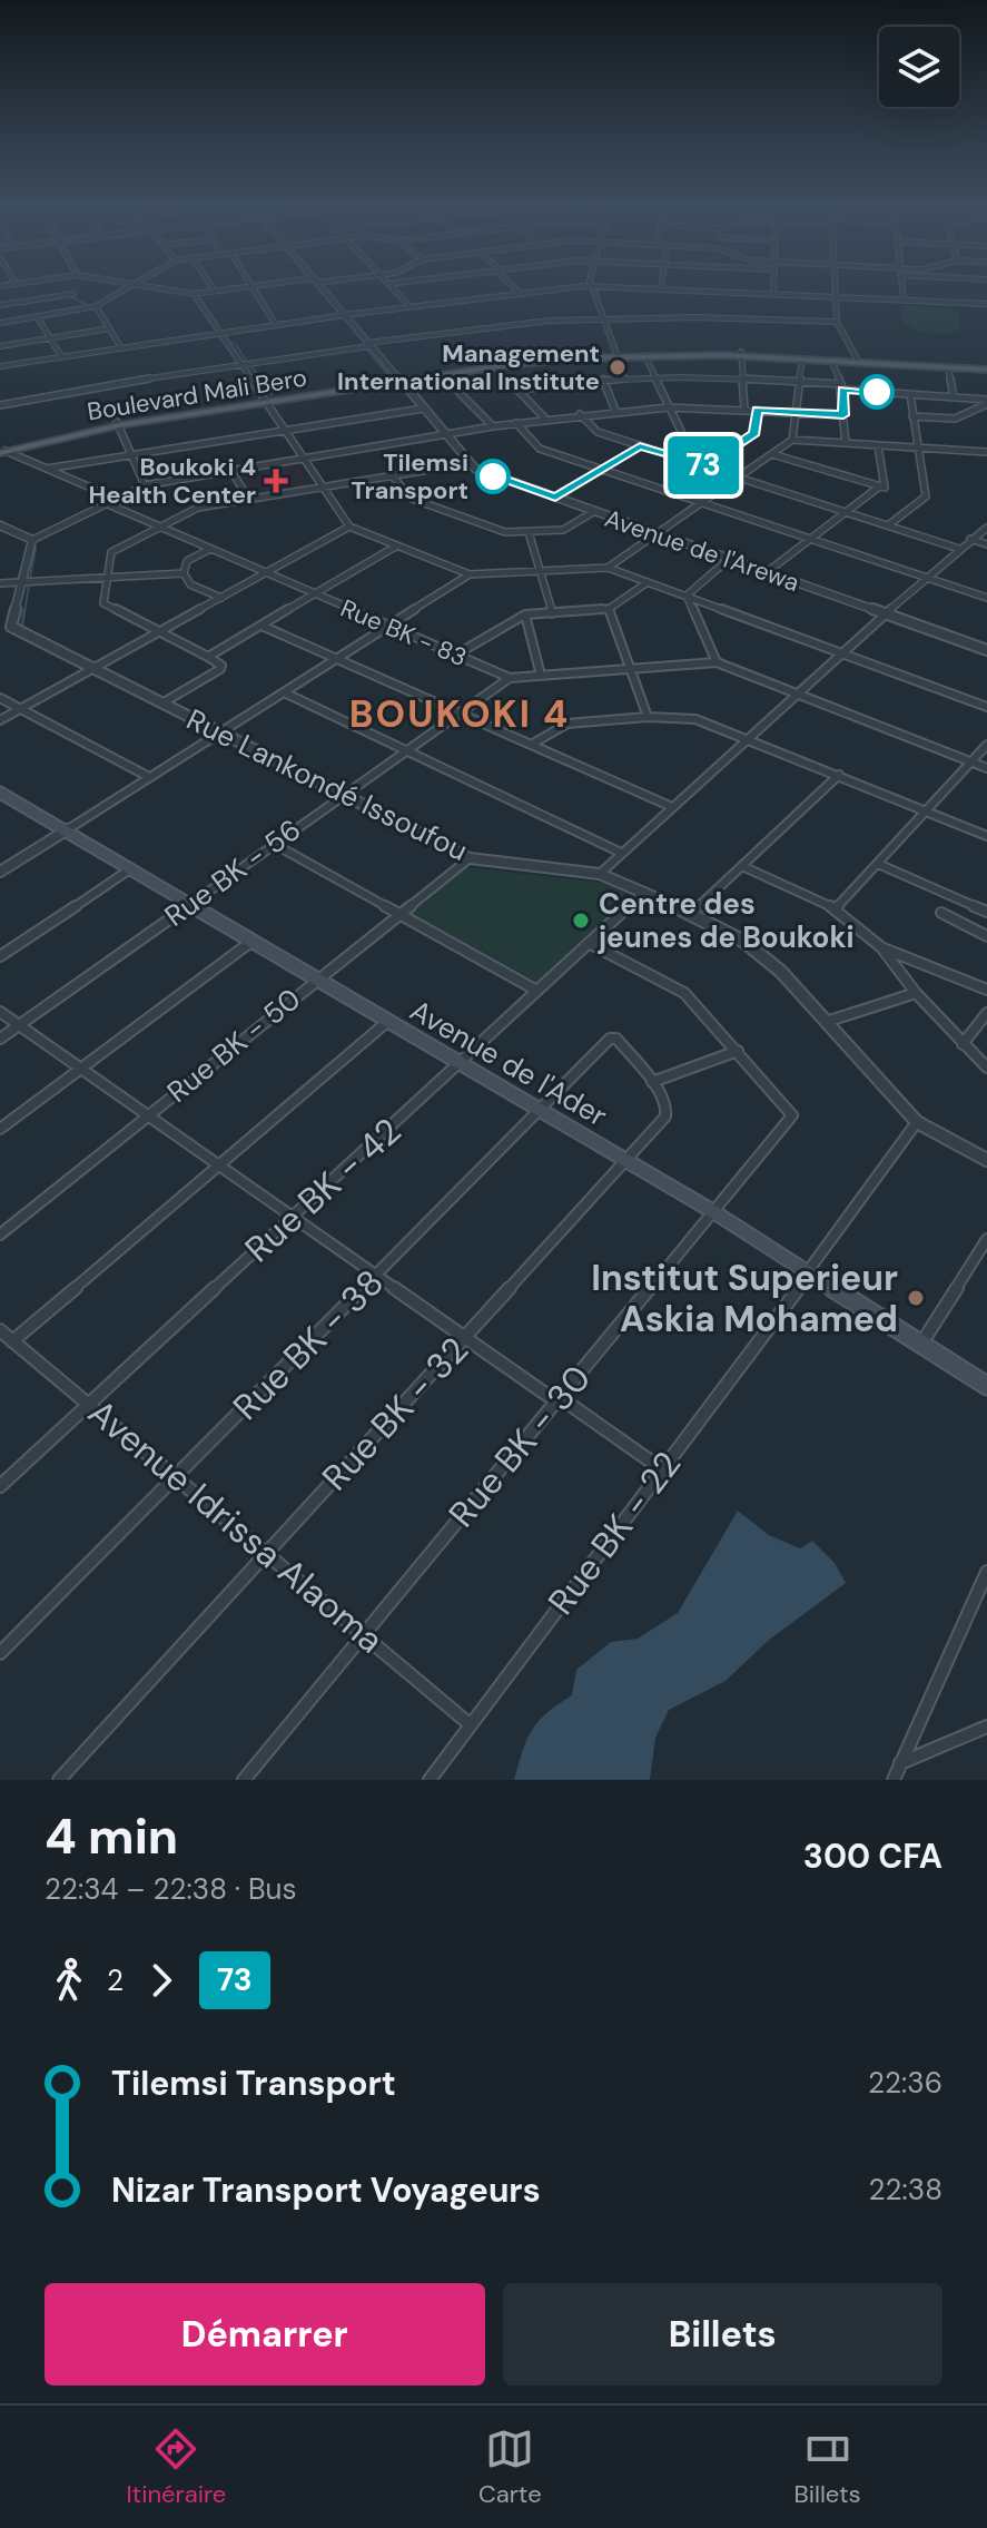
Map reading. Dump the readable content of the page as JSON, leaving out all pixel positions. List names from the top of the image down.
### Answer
{
  "streets": {
    "main road": ["Boulevard Mali Bero", "Avenue de l'Ader"],
    "street": [
      "Avenue de l'Arewa",
      "Rue BK - 83",
      "Rue Lankondé Issoufou",
      "Rue BK - 56",
      "Rue BK - 50",
      "Rue BK - 42",
      "Rue BK - 38",
      "Rue BK - 32",
      "Rue BK - 30",
      "Avenue Idrissa Alaoma",
      "Rue BK - 22"
    ]
  },
  "crossings": [
    ["Boulevard Mali Bero", "Avenue de l'Arewa"],
    ["Rue BK - 83", "Rue BK - 56"],
    ["Rue Lankondé Issoufou", "Rue BK - 56"],
    ["Rue Lankondé Issoufou", "Rue BK - 50"],
    ["Rue Lankondé Issoufou", "Rue BK - 42"],
    ["Rue BK - 56", "Avenue de l'Ader"],
    ["Rue BK - 50", "Avenue de l'Ader"],
    ["Avenue de l'Ader", "Rue BK - 42"],
    ["Avenue de l'Ader", "Rue BK - 38"],
    ["Avenue de l'Ader", "Rue BK - 32"],
    ["Avenue de l'Ader", "Rue BK - 30"],
    ["Rue BK - 42", "Rue BK - 30"],
    ["Rue BK - 42", "Avenue Idrissa Alaoma"],
    ["Rue BK - 38", "Rue BK - 32"],
    ["Rue BK - 38", "Avenue Idrissa Alaoma"],
    ["Rue BK - 32", "Avenue Idrissa Alaoma"],
    ["Rue BK - 30", "Avenue Idrissa Alaoma"],
    ["Avenue Idrissa Alaoma", "Rue BK - 22"]
  ],
  "districts": ["BOUKOKI 4"],
  "places": {
    "other": [
      "Management International Institute",
      "Tilemsi Transport",
      "Centre des jeunes de Boukoki",
      "Institut Superieur Askia Mohamed"
    ],
    "health": ["Boukoki 4 Health Center"]
  },
  "lines": ["bus line 73"],
  "page": {
    "on_map": "73",
    "heading": ["4 min", "22:34 – 22:38 · Bus", "300 CFA"],
    "legs": ["2", "73"],
    "list": [
      {
        "name": "Tilemsi Transport",
        "value": "22:36"
      },
      {
        "name": "Nizar Transport Voyageurs",
        "value": "22:38"
      }
    ],
    "buttons": ["Démarrer", "Billets"],
    "tabs": ["Itinéraire", "Carte", "Billets"]
  }
}
